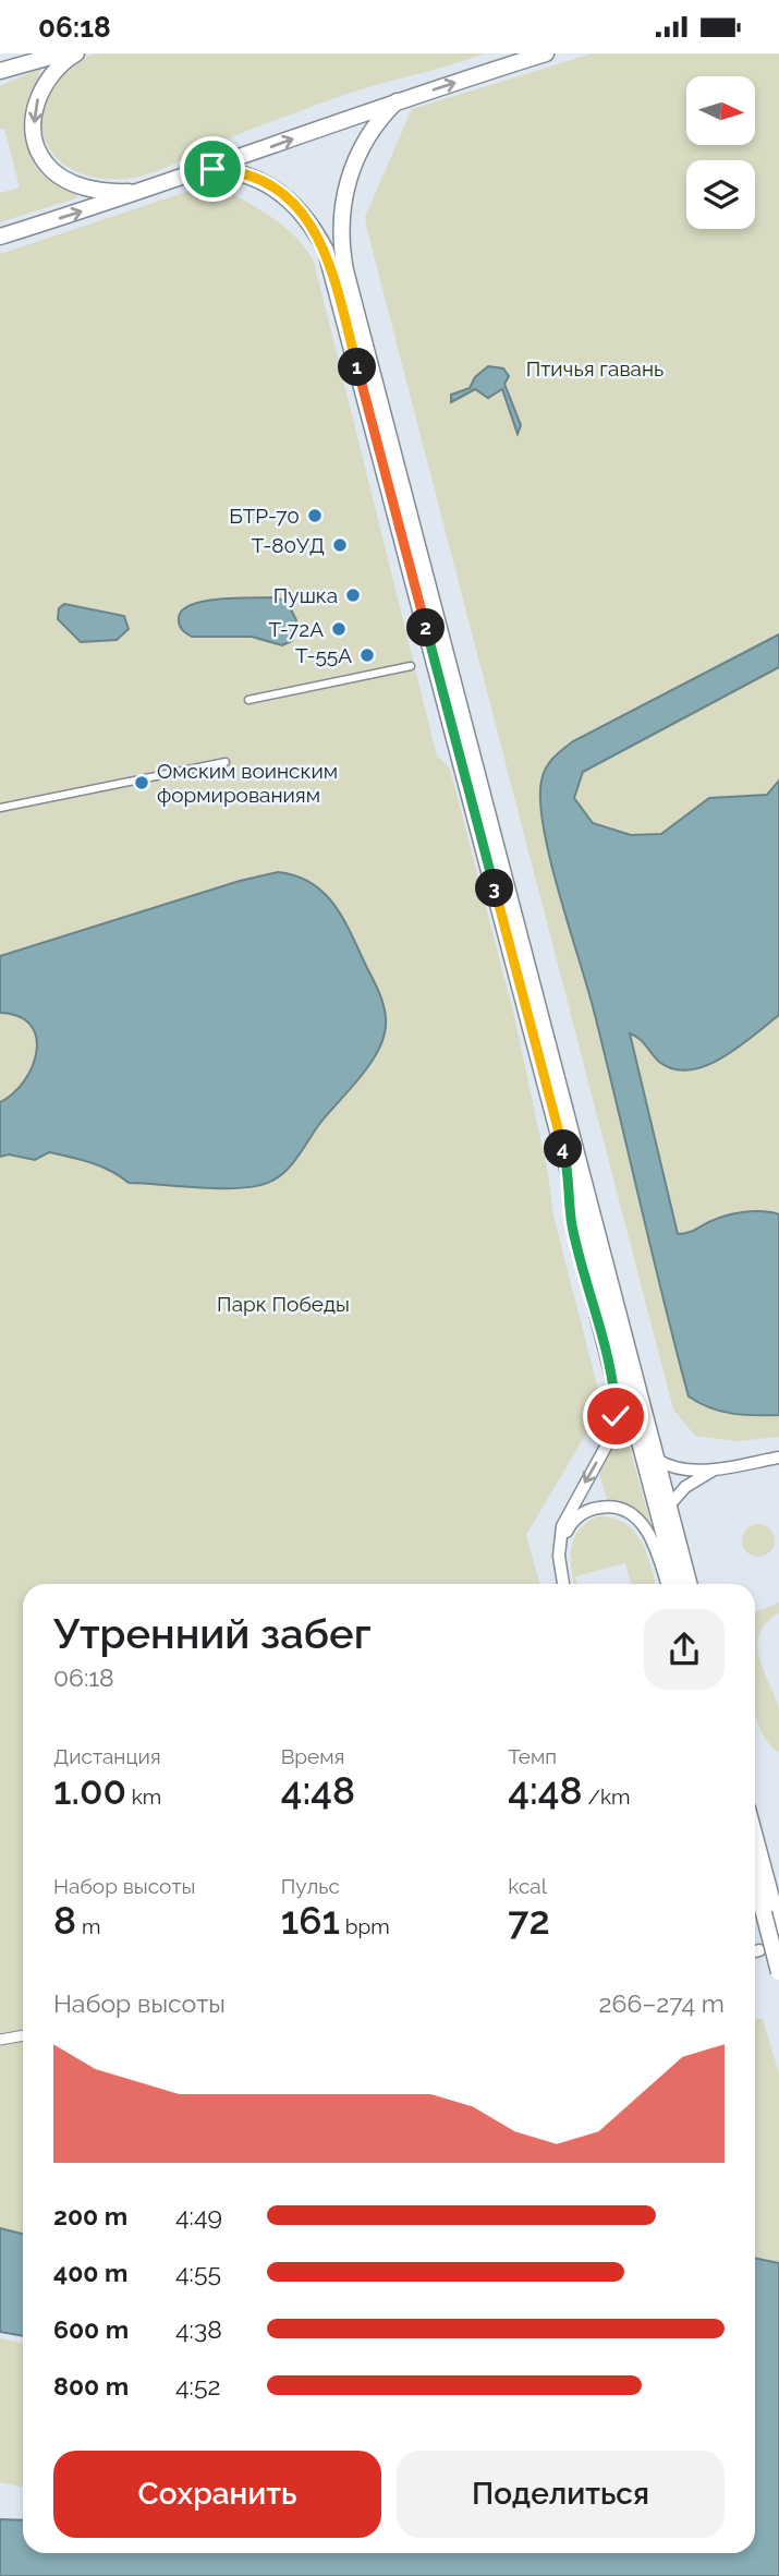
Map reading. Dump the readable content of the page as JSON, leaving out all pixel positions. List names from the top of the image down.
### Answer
{
  "parks": ["Птичья гавань", "Парк Победы"],
  "places": [
    "БТР-70",
    "Т-80УД",
    "Пушка",
    "Т-72А",
    "Т-55А",
    "Омским воинским формированиям"
  ],
  "north": "right",
  "page": {
    "status": "06:18",
    "pins": [
      "1",
      "2",
      "3",
      "4"
    ],
    "heading": ["Утренний забег", "06:18"],
    "stats": [
      ["Дистанция", "1.00 km"],
      ["Время", "4:48"],
      ["Темп", "4:48 /km"],
      ["Набор высоты", "8 m"],
      ["Пульс", "161 bpm"],
      ["kcal", "72"]
    ],
    "chart": ["Набор высоты", "266–274 m"],
    "list": [
      {
        "name": "200 m",
        "note": "4:49"
      },
      {
        "name": "400 m",
        "note": "4:55"
      },
      {
        "name": "600 m",
        "note": "4:38"
      },
      {
        "name": "800 m",
        "note": "4:52"
      }
    ],
    "buttons": ["Сохранить", "Поделиться"]
  }
}
